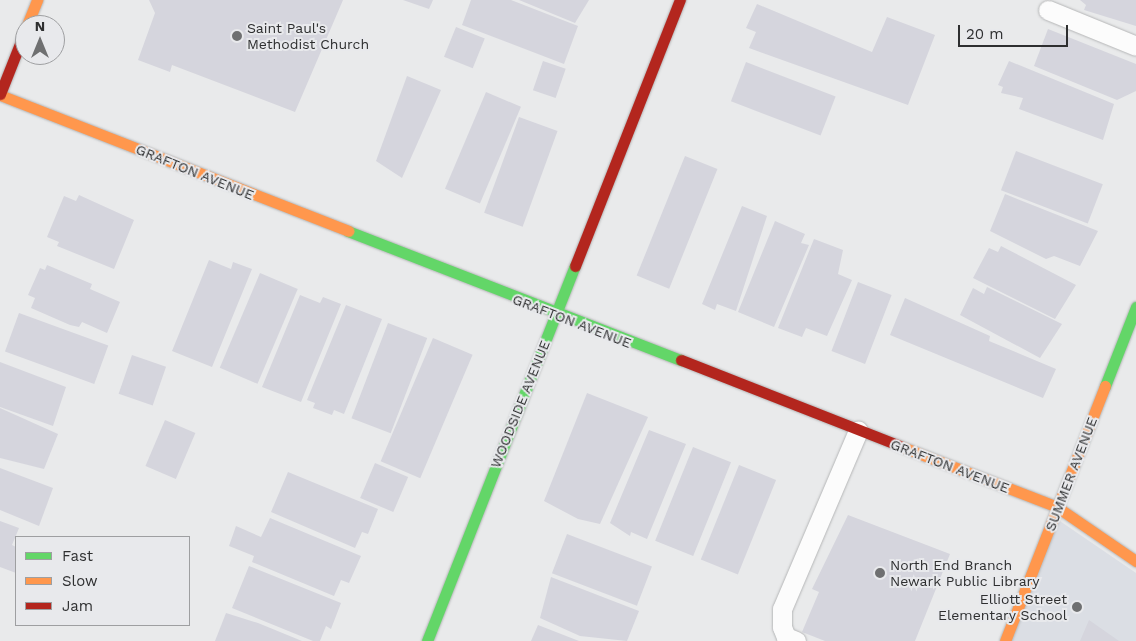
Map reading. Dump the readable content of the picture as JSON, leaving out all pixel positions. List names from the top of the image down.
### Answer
{
  "streets": {
    "street": ["GRAFTON AVENUE", "WOODSIDE AVENUE", "SUMMER AVENUE"]
  },
  "crossings": [
    ["GRAFTON AVENUE", "WOODSIDE AVENUE"],
    ["GRAFTON AVENUE", "SUMMER AVENUE"]
  ],
  "places": ["Saint Paul's Methodist Church", "North End Branch Newark Public Library", "Elliott Street Elementary School"],
  "legend": ["Fast", "Slow", "Jam"],
  "scale_bar": "20 m",
  "north": "top"
}
